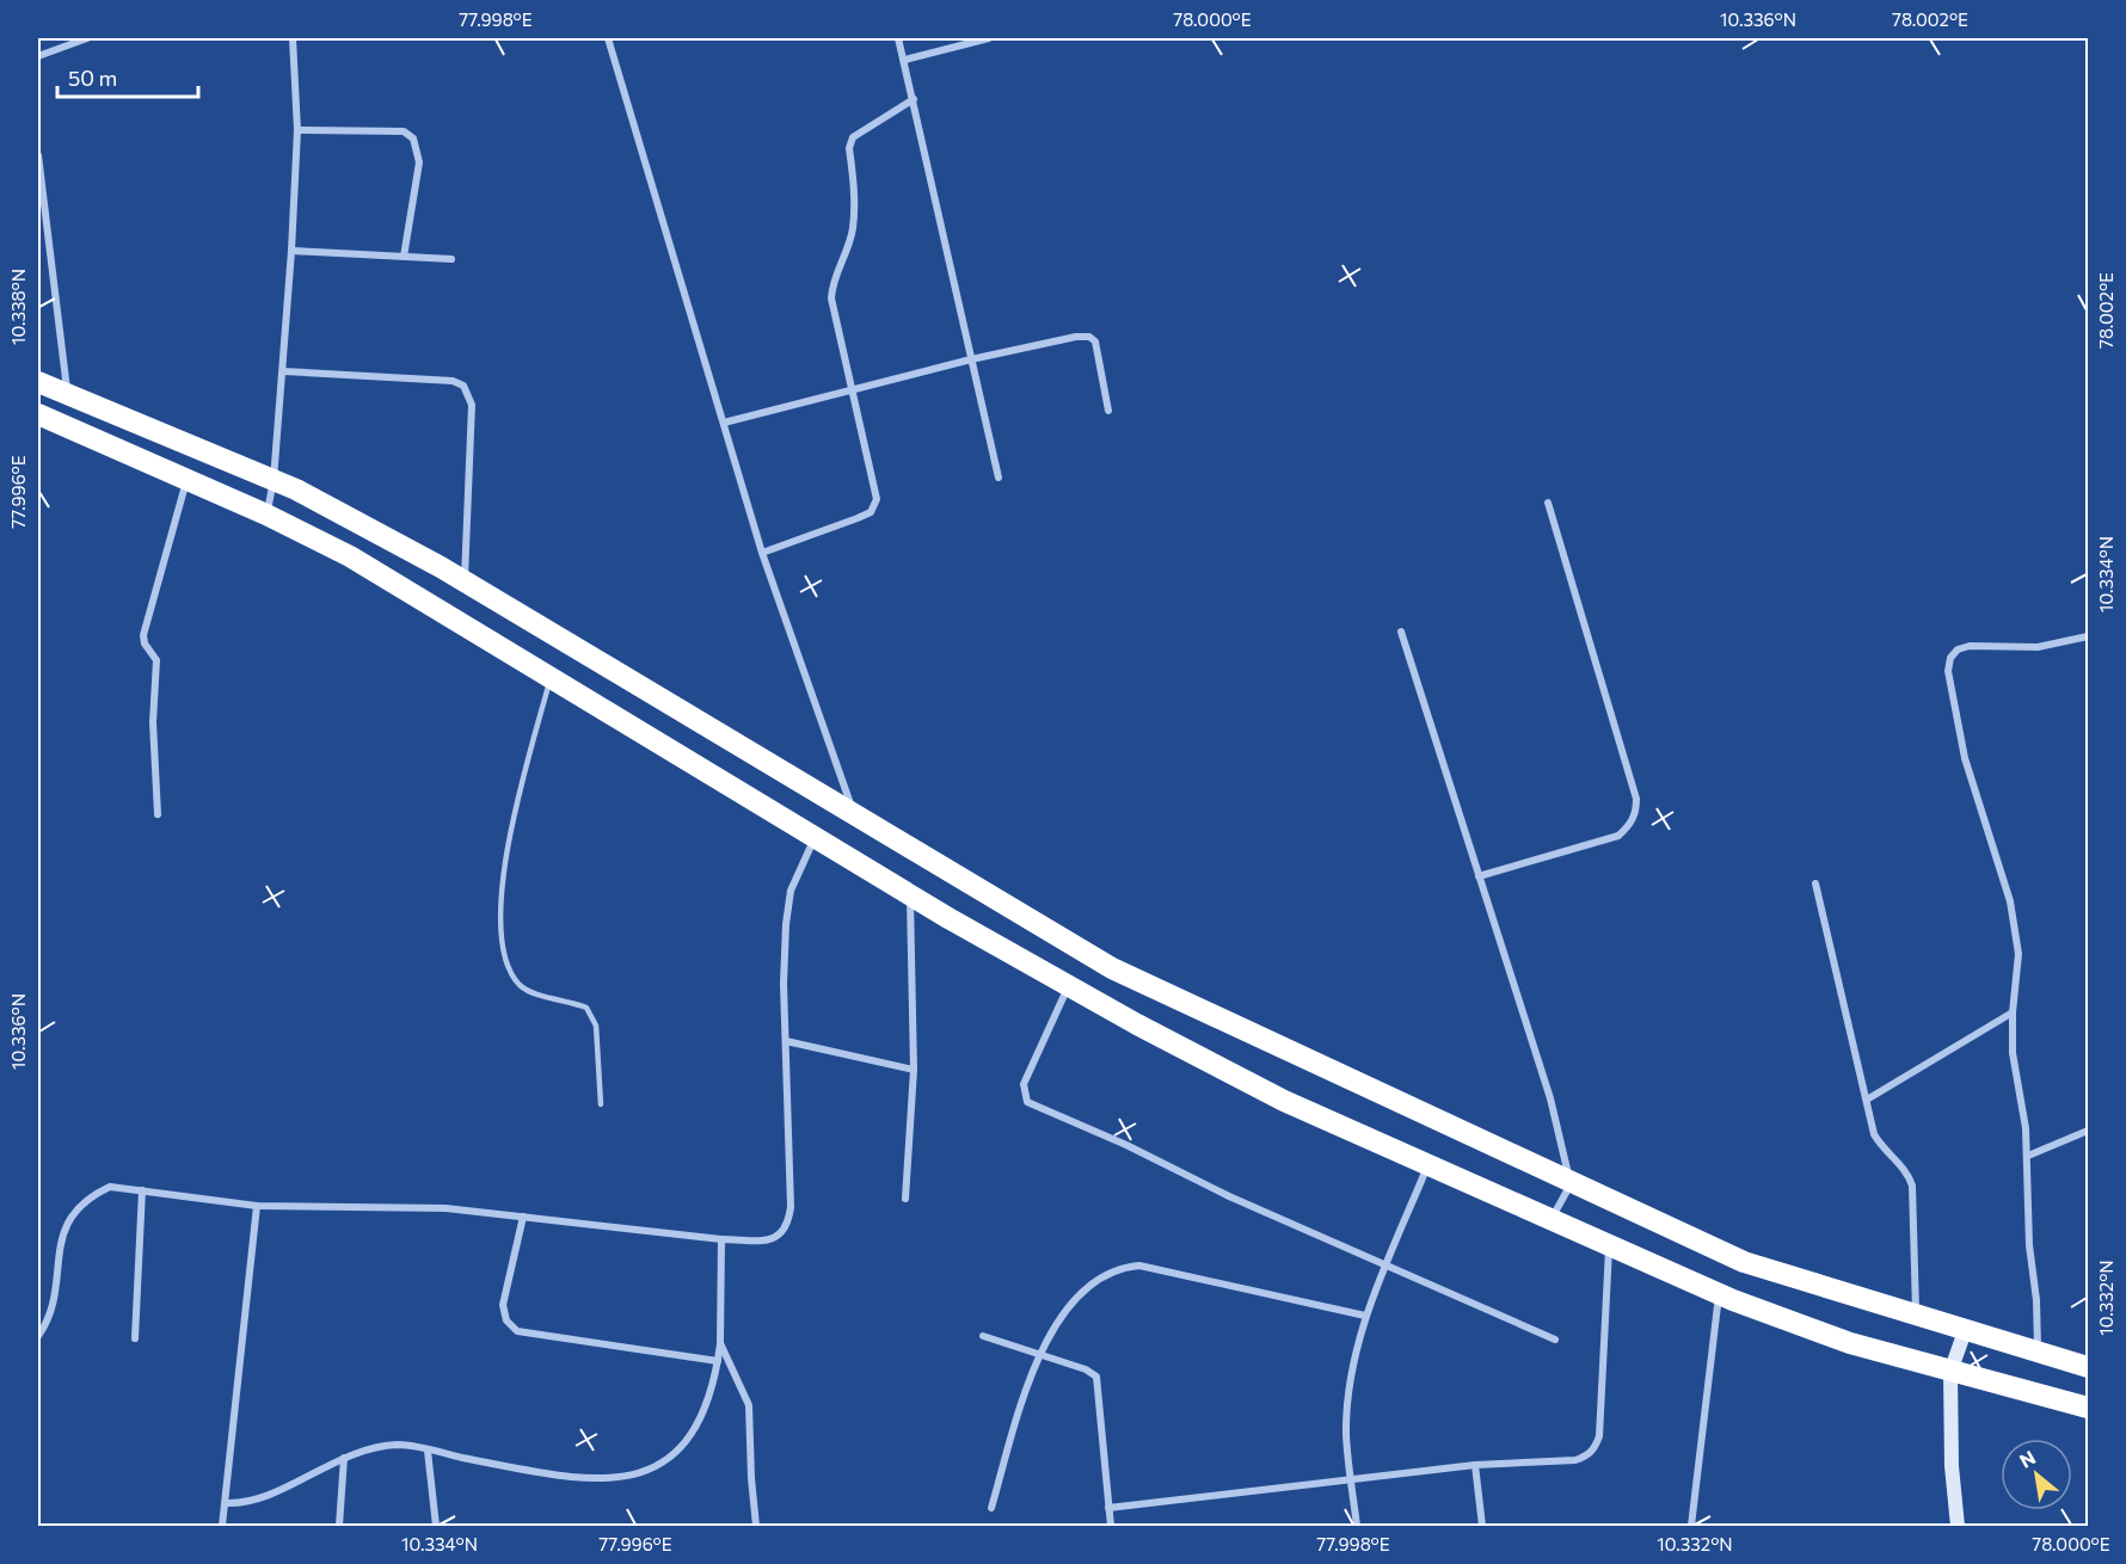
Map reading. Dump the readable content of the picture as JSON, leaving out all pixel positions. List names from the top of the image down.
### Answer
{
  "scale_bar": "50 m",
  "north": "top left",
  "coordinates": [
    "77.998°E",
    "78.000°E",
    "10.336°N",
    "78.002°E",
    "10.338°N",
    "77.996°E",
    "10.334°N",
    "10.332°N"
  ]
}
